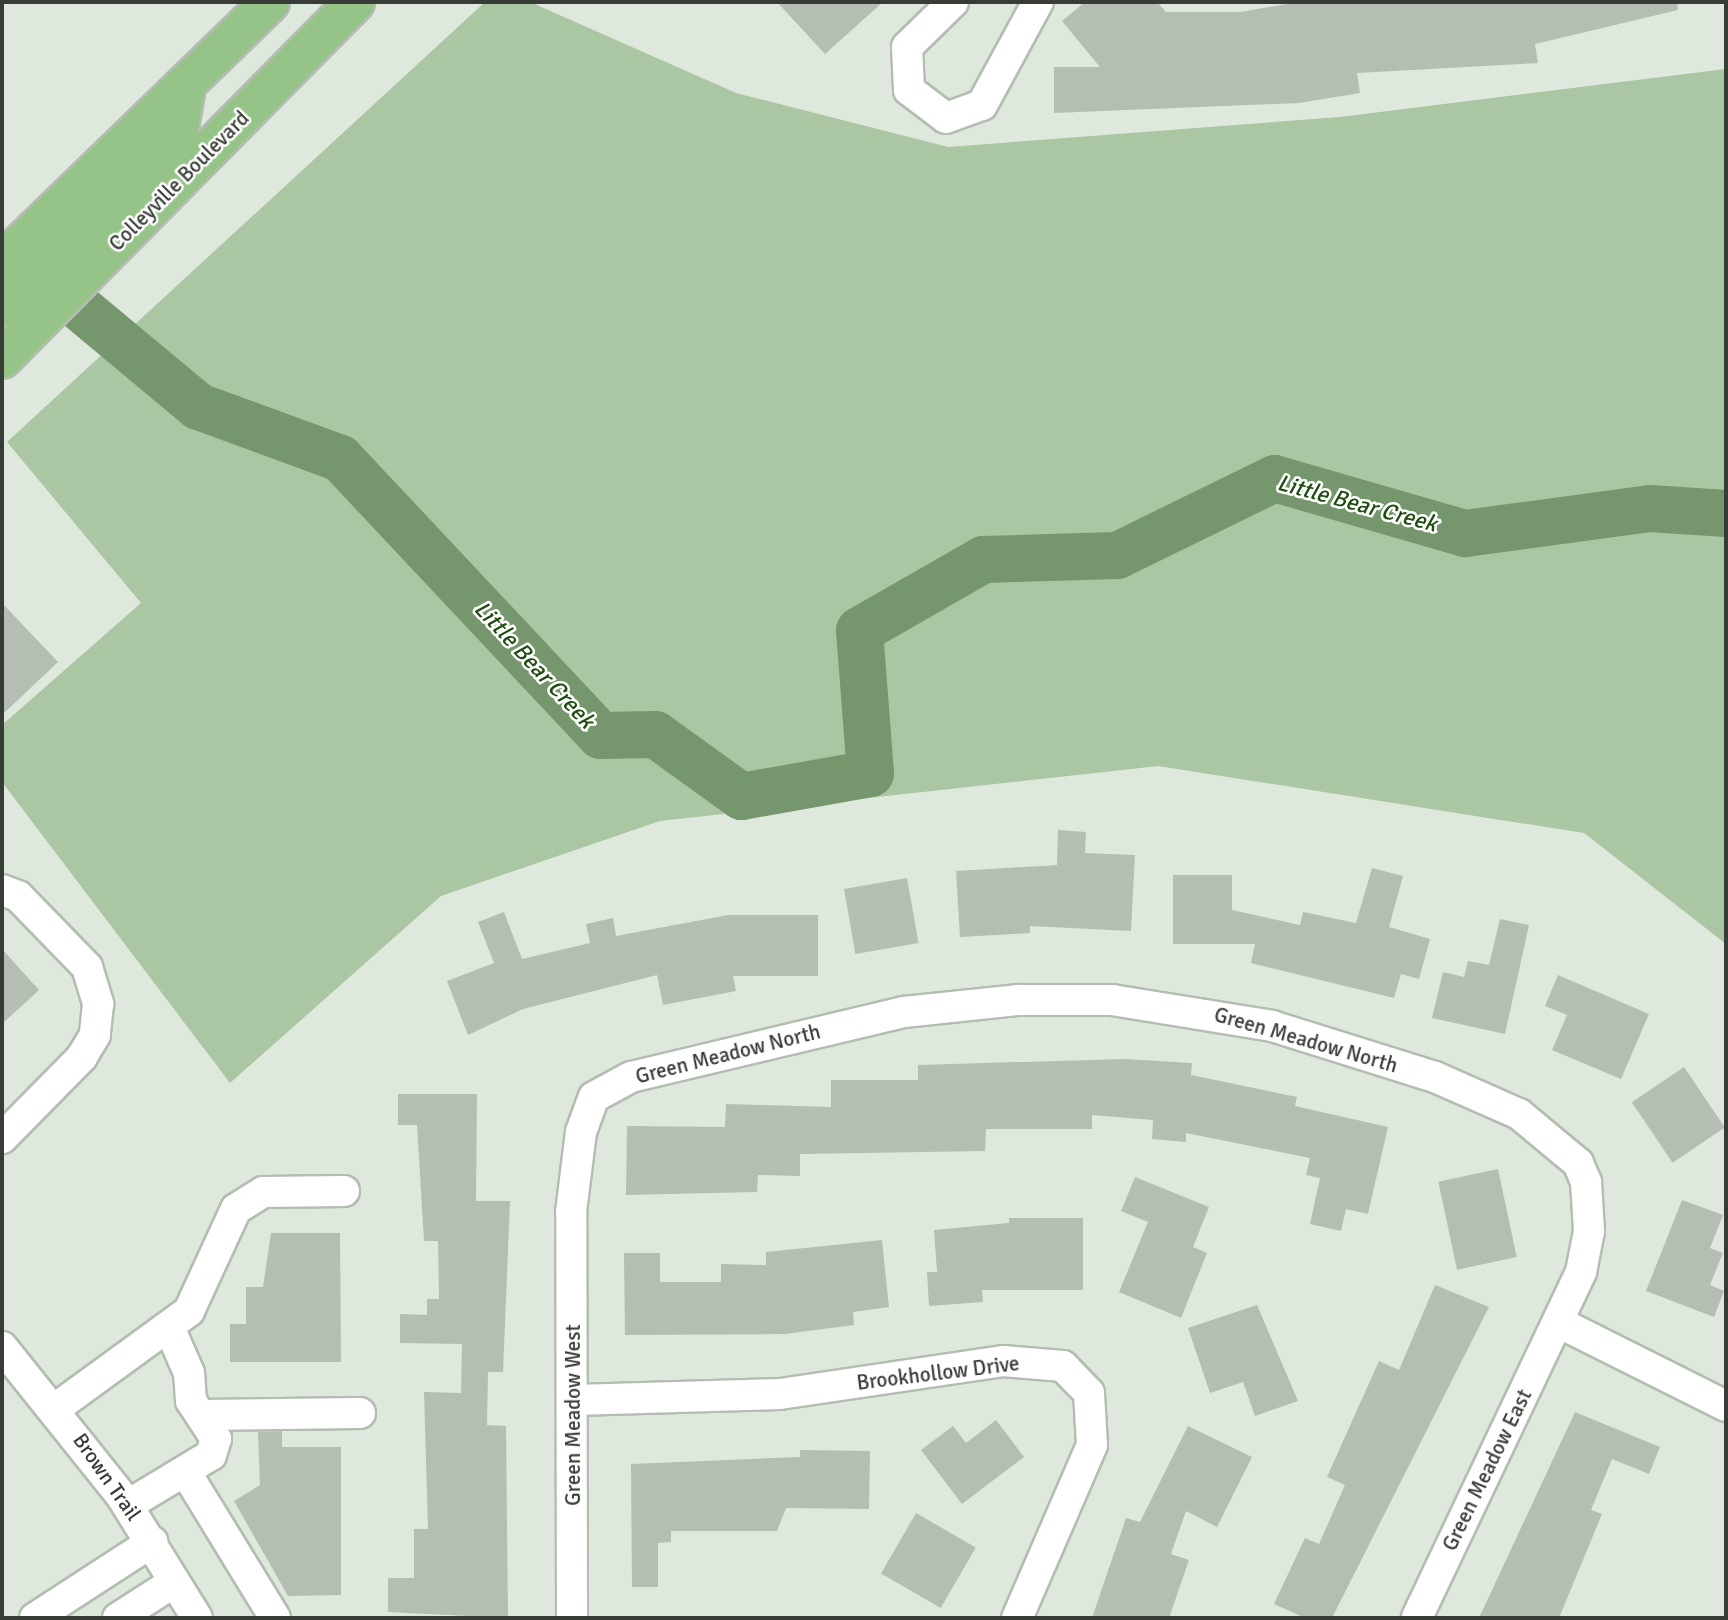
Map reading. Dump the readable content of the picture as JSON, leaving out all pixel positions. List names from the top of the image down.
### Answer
{
  "streets": {
    "main road": ["Colleyville Boulevard"],
    "street": [
      "Green Meadow North",
      "Brookhollow Drive",
      "Green Meadow West",
      "Green Meadow East",
      "Brown Trail"
    ]
  },
  "crossings": [
    ["Green Meadow North", "Green Meadow West"],
    ["Green Meadow North", "Green Meadow East"],
    ["Brookhollow Drive", "Green Meadow West"]
  ],
  "water": ["Little Bear Creek"]
}
